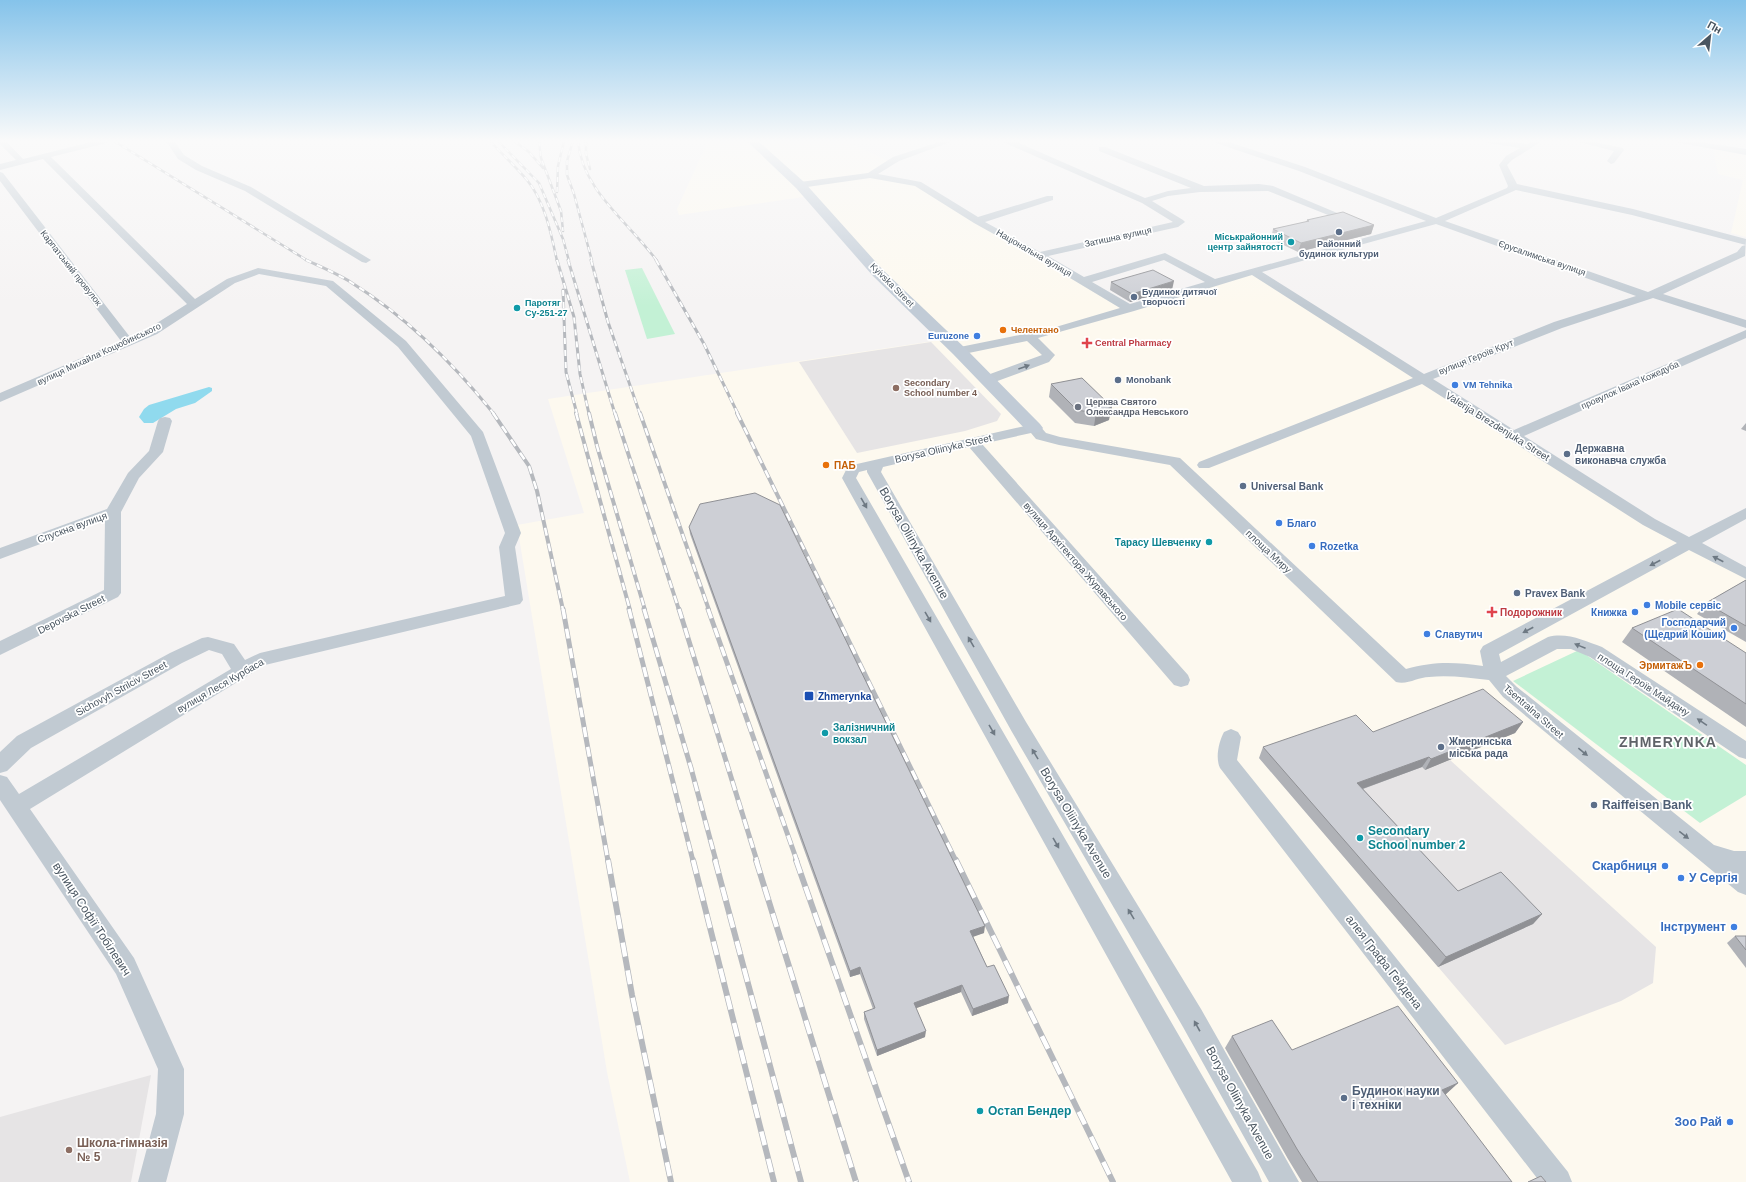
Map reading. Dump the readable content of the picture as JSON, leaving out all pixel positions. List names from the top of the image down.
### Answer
{
  "streets": {
    "street": [
      "Затишна вулиця",
      "Національна вулиця",
      "Єрусалимська вулиця",
      "Карпатський провулок",
      "Kyivska Street",
      "вулиця Михайла Коцюбинського",
      "вулиця Героїв Крут",
      "провулок Івана Кожедуба",
      "Valerija Brezdenjuka Street",
      "Borysa Oliinyka Street",
      "Спускна вулиця",
      "Borysa Oliinyka Avenue",
      "площа Миру",
      "вулиця Архітектора Журавського",
      "Depovska Street",
      "площа Героїв Майдану",
      "вулиця Леся Курбаса",
      "Sichovyh Strilciv Street",
      "Tsentralna Street",
      "вулиця Софії Тобілевич",
      "алея Графа Гейдена"
    ]
  },
  "crossings": [
    ["Затишна вулиця", "Національна вулиця"],
    ["Єрусалимська вулиця", "вулиця Героїв Крут"],
    ["Карпатський провулок", "вулиця Михайла Коцюбинського"],
    ["Kyivska Street", "Borysa Oliinyka Street"],
    ["Kyivska Street", "площа Миру"],
    ["вулиця Михайла Коцюбинського", "вулиця Леся Курбаса"],
    ["вулиця Героїв Крут", "Valerija Brezdenjuka Street"],
    ["провулок Івана Кожедуба", "Valerija Brezdenjuka Street"],
    ["Valerija Brezdenjuka Street", "Tsentralna Street"],
    ["Borysa Oliinyka Street", "Borysa Oliinyka Avenue"],
    ["Borysa Oliinyka Street", "площа Миру"],
    ["Borysa Oliinyka Street", "вулиця Архітектора Журавського"],
    ["Спускна вулиця", "Depovska Street"],
    ["площа Миру", "площа Героїв Майдану"],
    ["площа Миру", "Tsentralna Street"],
    ["площа Героїв Майдану", "Tsentralna Street"],
    ["вулиця Леся Курбаса", "Sichovyh Strilciv Street"],
    ["вулиця Леся Курбаса", "вулиця Софії Тобілевич"]
  ],
  "one_way": ["Borysa Oliinyka Street", "Borysa Oliinyka Avenue", "площа Героїв Майдану"],
  "districts": ["ZHMERYNKA"],
  "places": {
    "other": [
      "Районний будинок культури",
      "Міськрайонний центр зайнятості",
      "Будинок дитячої творчості",
      "Паротяг Су-251-27",
      "Челентано",
      "Euruzone",
      "Monobank",
      "VM Tehnika",
      "Secondary School number 4",
      "Церква Святого Олександра Невського",
      "Державна виконавча служба",
      "ПАБ",
      "Universal Bank",
      "Благо",
      "Тарасу Шевченку",
      "Rozetka",
      "Pravex Bank",
      "Mobile сервіс",
      "Книжка",
      "Господарчий (Щедрий Кошик)",
      "Славутич",
      "ЭрмитажЪ",
      "Залізничний вокзал",
      "Жмеринська міська рада",
      "Raiffeisen Bank",
      "Secondary School number 2",
      "Скарбниця",
      "У Сергія",
      "Інструмент",
      "Будинок науки і техніки",
      "Остап Бендер",
      "Зоо Рай",
      "Школа-гімназія № 5"
    ],
    "health": ["Central Pharmacy", "Подорожник"],
    "transit": ["Zhmerynka"]
  },
  "north": "top right"
}
